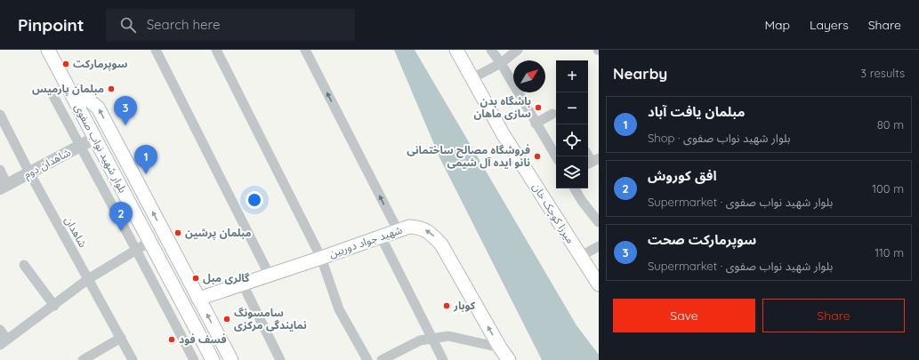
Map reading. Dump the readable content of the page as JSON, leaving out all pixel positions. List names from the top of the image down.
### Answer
{
  "streets": {
    "main road": ["بلوار شهید نواب صفوی", "میرزا کوچک خان", "شهید جواد دوربین"],
    "street": ["شاهدان دوم", "شاهدان"]
  },
  "crossings": [
    ["بلوار شهید نواب صفوی", "شاهدان دوم"],
    ["شاهدان دوم", "شاهدان"]
  ],
  "one_way": ["شهید جواد دوربین"],
  "places": [
    "سوپرمارکت",
    "مبلمان پارمیس",
    "باشگاه بدن سازی ماهان",
    "فروشگاه مصالح ساختمانی نانو ایده آل شیمی",
    "مبلمان پرشین",
    "گالری مبل",
    "کوبار",
    "سامسونگ نمایندگی مرکزی",
    "فسف فود"
  ],
  "north": "top right",
  "page": {
    "header": "Pinpoint",
    "search": "Search here",
    "nav": ["Map", "Layers", "Share"],
    "heading": ["Nearby", "3 results"],
    "map_buttons": ["+", "−"],
    "pins": ["3", "1", "2"],
    "list": [
      {
        "mark": "1",
        "name": "مبلمان یافت آباد",
        "note": "Shop · بلوار شهید نواب صفوی",
        "value": "80 m"
      },
      {
        "mark": "2",
        "name": "افق کوروش",
        "note": "Supermarket · بلوار شهید نواب صفوی",
        "value": "100 m"
      },
      {
        "mark": "3",
        "name": "سوپرمارکت صحت",
        "note": "Supermarket · بلوار شهید نواب صفوی",
        "value": "110 m"
      }
    ],
    "buttons": ["Save", "Share"]
  }
}
